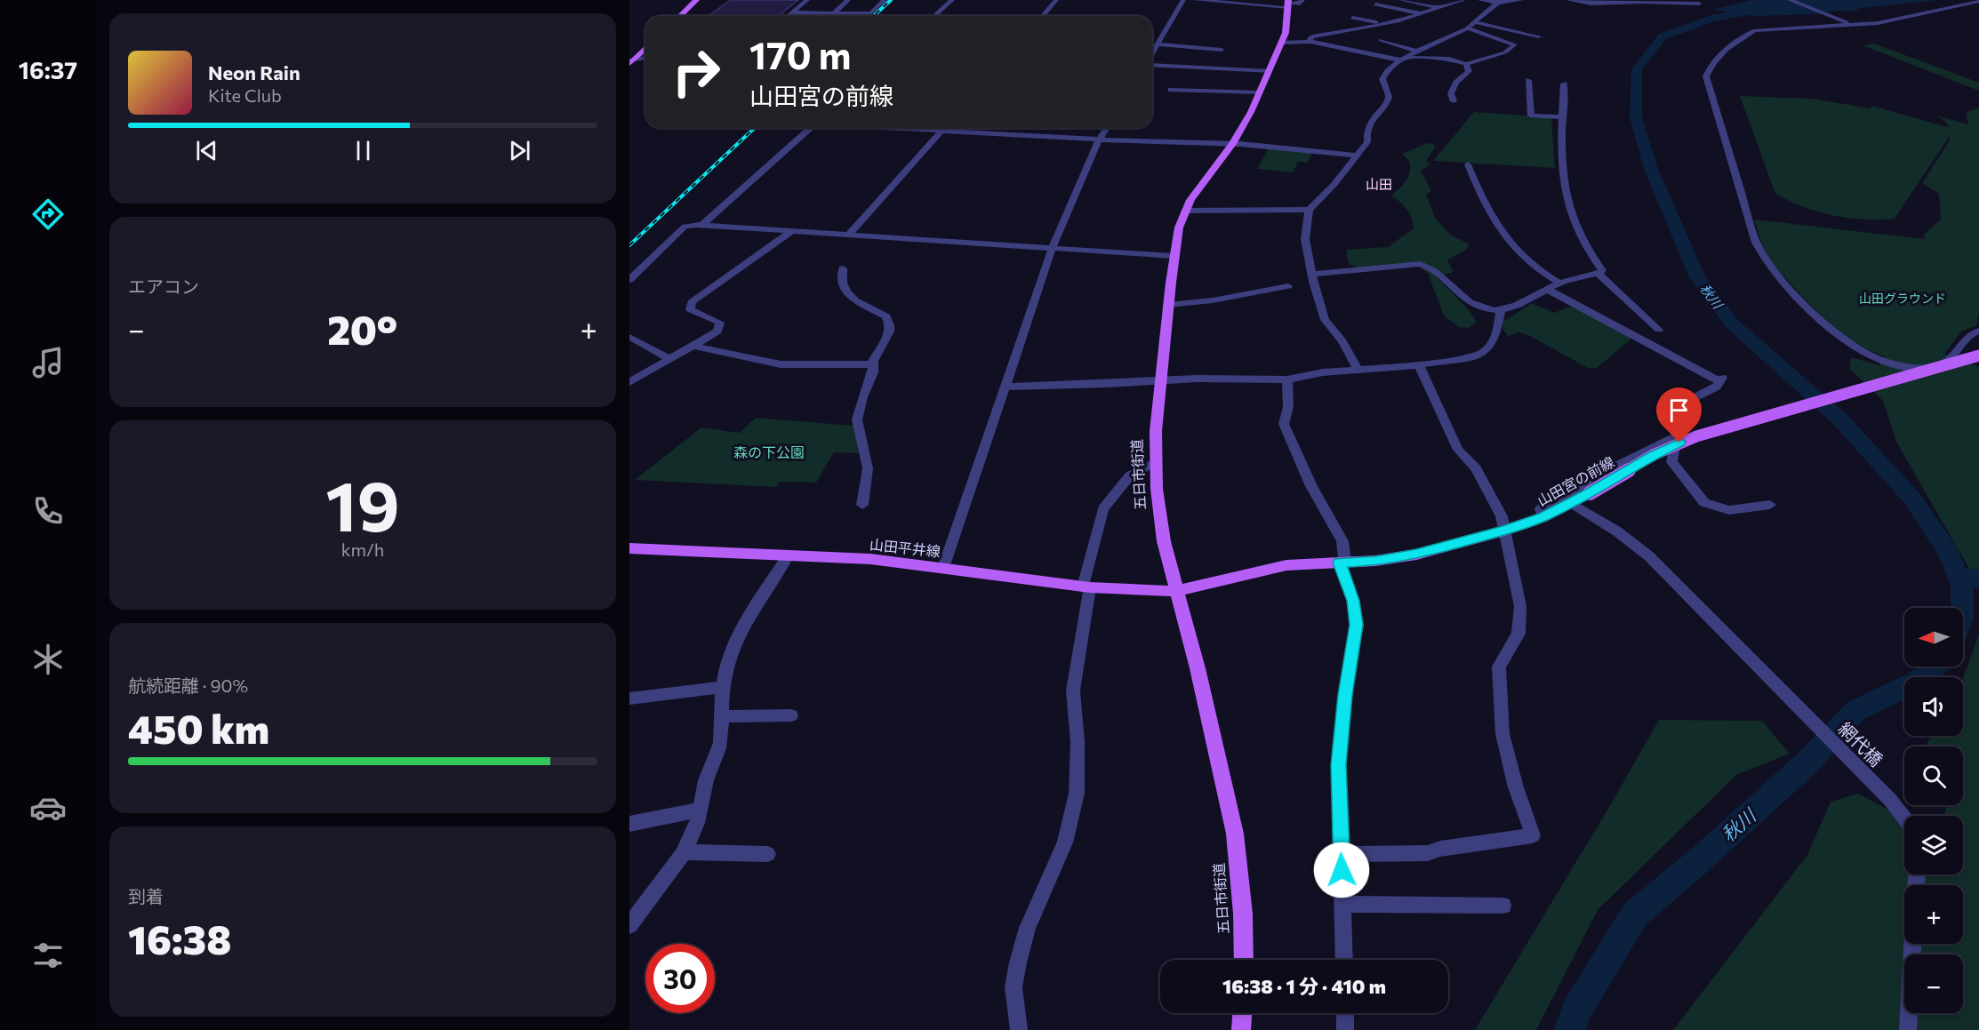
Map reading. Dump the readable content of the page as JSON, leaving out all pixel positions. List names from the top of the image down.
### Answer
{
  "streets": {
    "main road": ["五日市街道", "山田宮の前線", "山田平井線"],
    "street": ["網代橋"]
  },
  "crossings": [
    ["五日市街道", "山田宮の前線"],
    ["五日市街道", "山田平井線"],
    ["山田宮の前線", "山田平井線"],
    ["山田宮の前線", "網代橋"]
  ],
  "districts": ["山田"],
  "water": ["秋川"],
  "parks": ["山田グラウンド", "森の下公園"],
  "north": "left",
  "page": {
    "tabs": "16:37",
    "turn": ["170 m", "山田宮の前線"],
    "song": ["Neon Rain", "Kite Club"],
    "tile": [
      "エアコン",
      ["19", "km/h"],
      ["航続距離 · 90%", "450 km"],
      ["到着", "16:38"]
    ],
    "heat": ["−", "20°", "+"],
    "map_buttons": ["+", "−"],
    "limit": "30",
    "trip": "16:38 · 1 分 · 410 m"
  }
}
